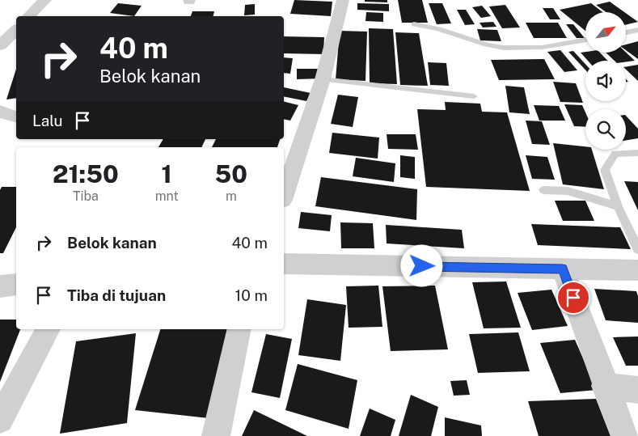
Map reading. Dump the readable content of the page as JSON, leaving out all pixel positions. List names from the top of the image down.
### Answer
{
  "north": "top right",
  "page": {
    "turn": ["40 m", "Belok kanan"],
    "then": "Lalu",
    "eta": [
      "21:50",
      "Tiba",
      "1",
      "mnt",
      "50",
      "m"
    ],
    "list": [
      {
        "name": "Belok kanan",
        "value": "40 m"
      },
      {
        "name": "Tiba di tujuan",
        "value": "10 m"
      }
    ]
  }
}
